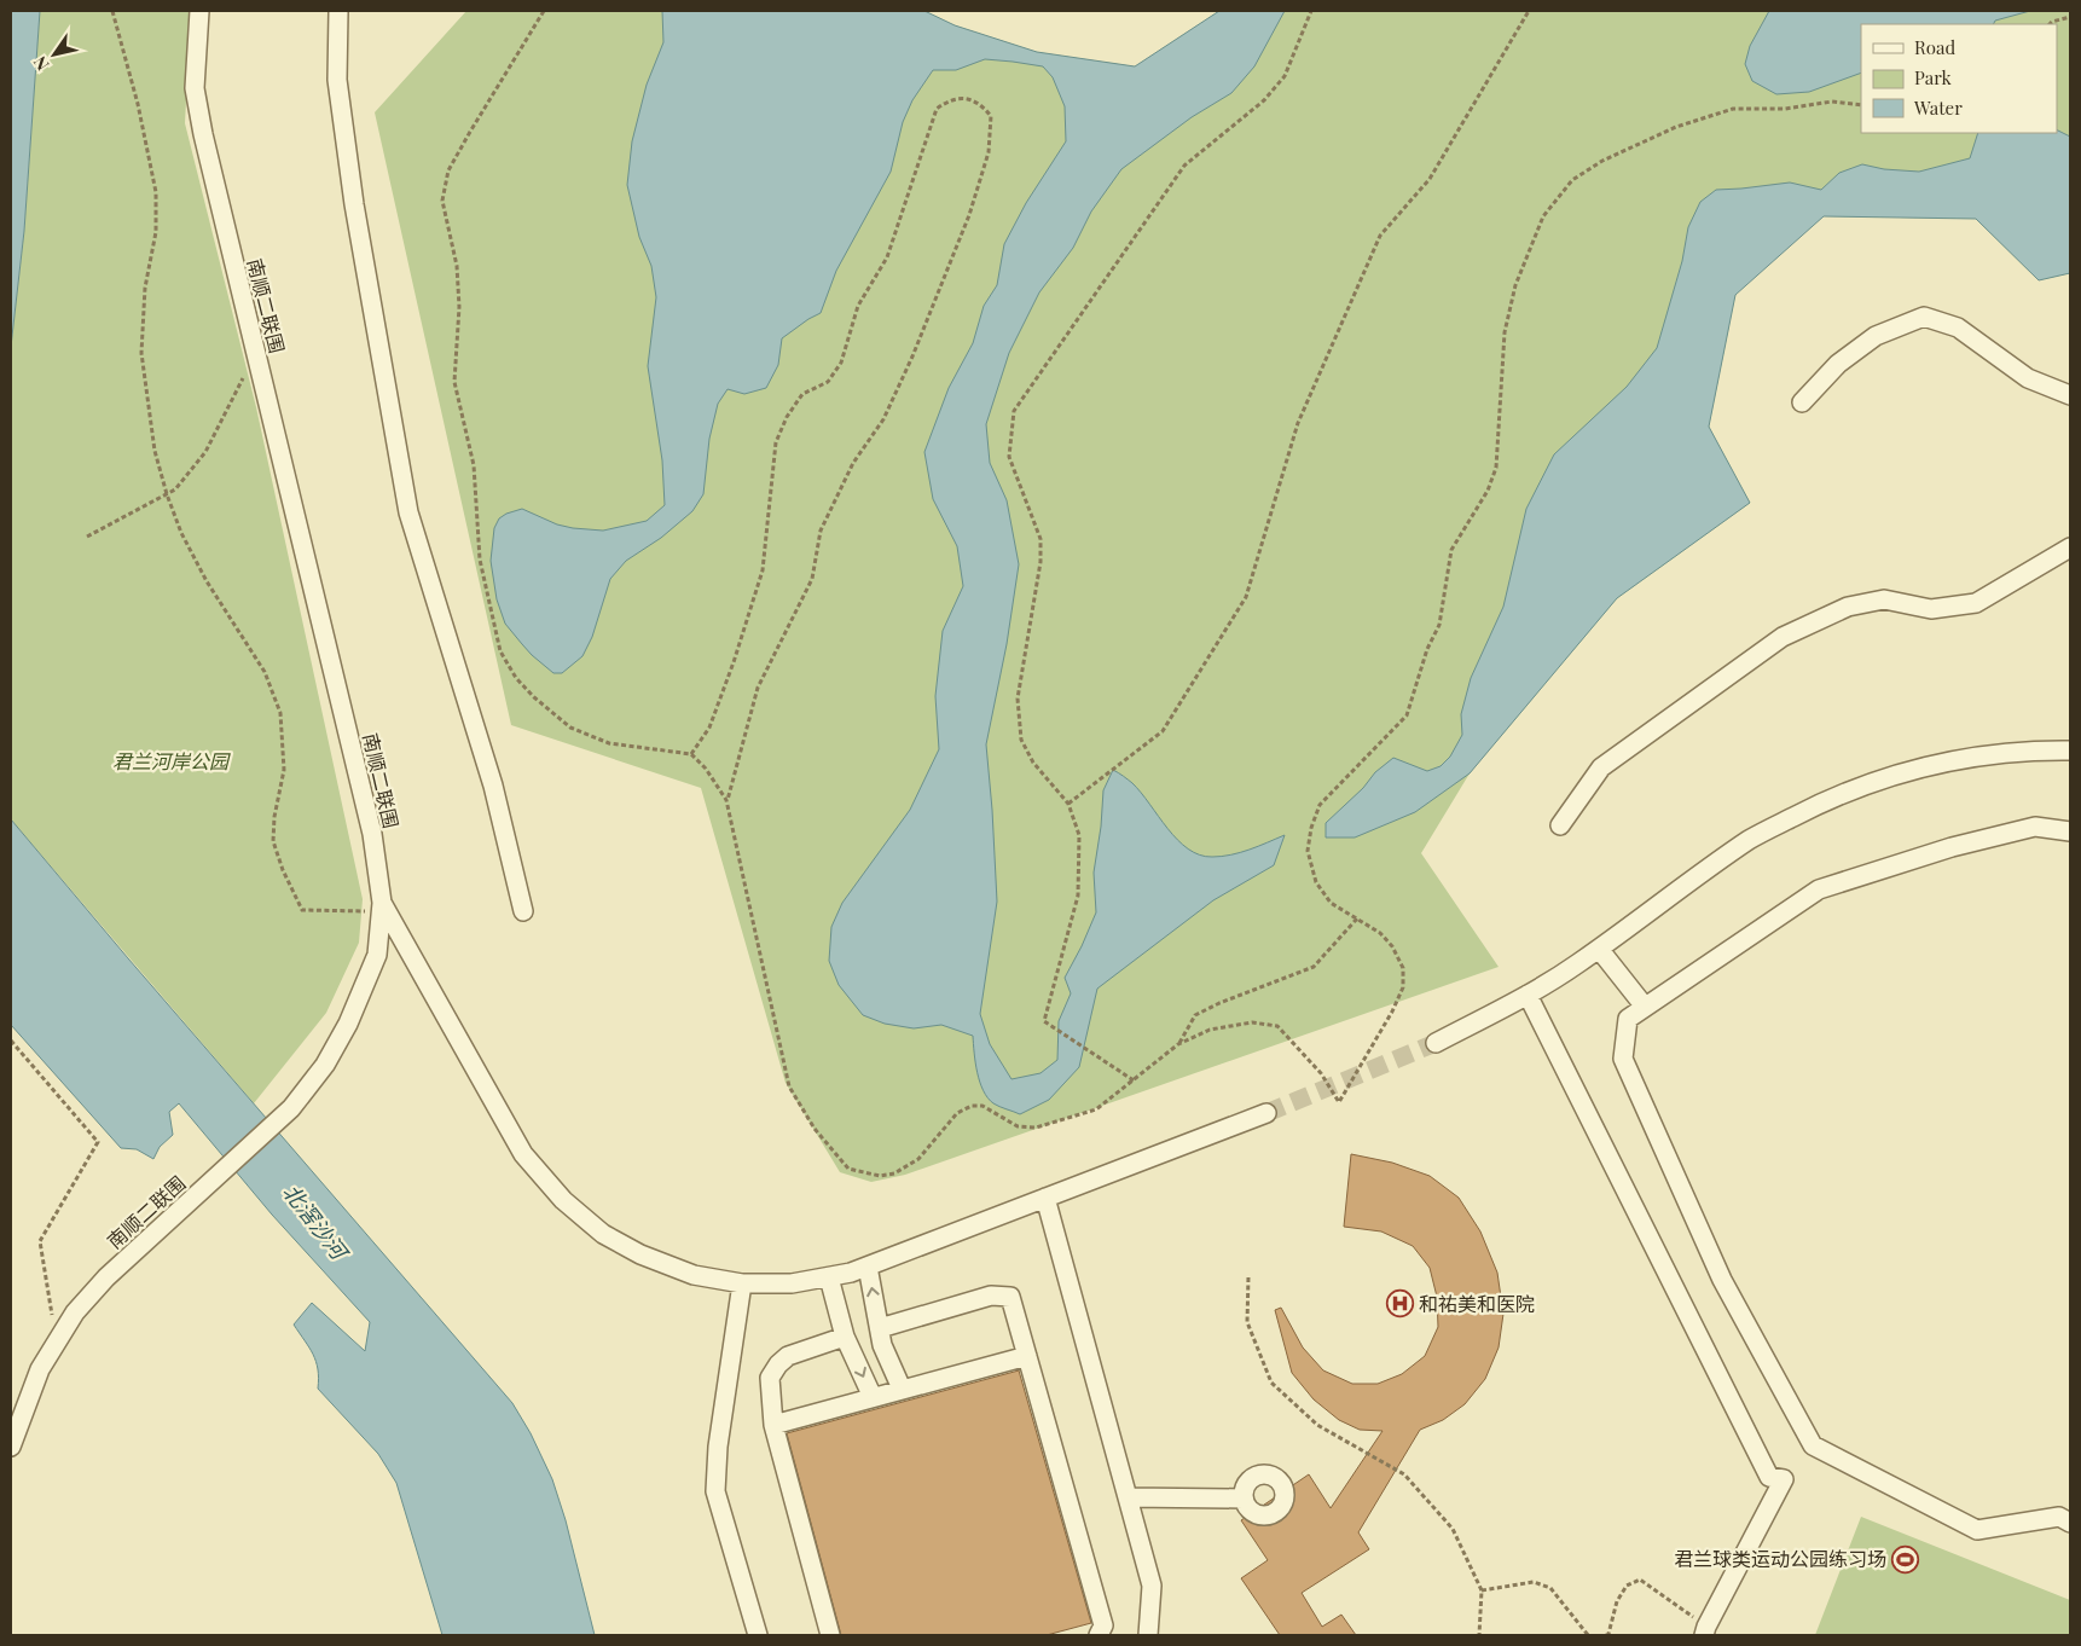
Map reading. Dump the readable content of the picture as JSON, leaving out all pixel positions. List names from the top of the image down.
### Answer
{
  "streets": {
    "street": ["南顺二联围"]
  },
  "water": ["北滘沙河"],
  "parks": ["君兰河岸公园"],
  "places": {
    "hospital": ["和祐美和医院"],
    "sports": ["君兰球类运动公园练习场"]
  },
  "legend": ["Road", "Park", "Water"],
  "north": "bottom left"
}
